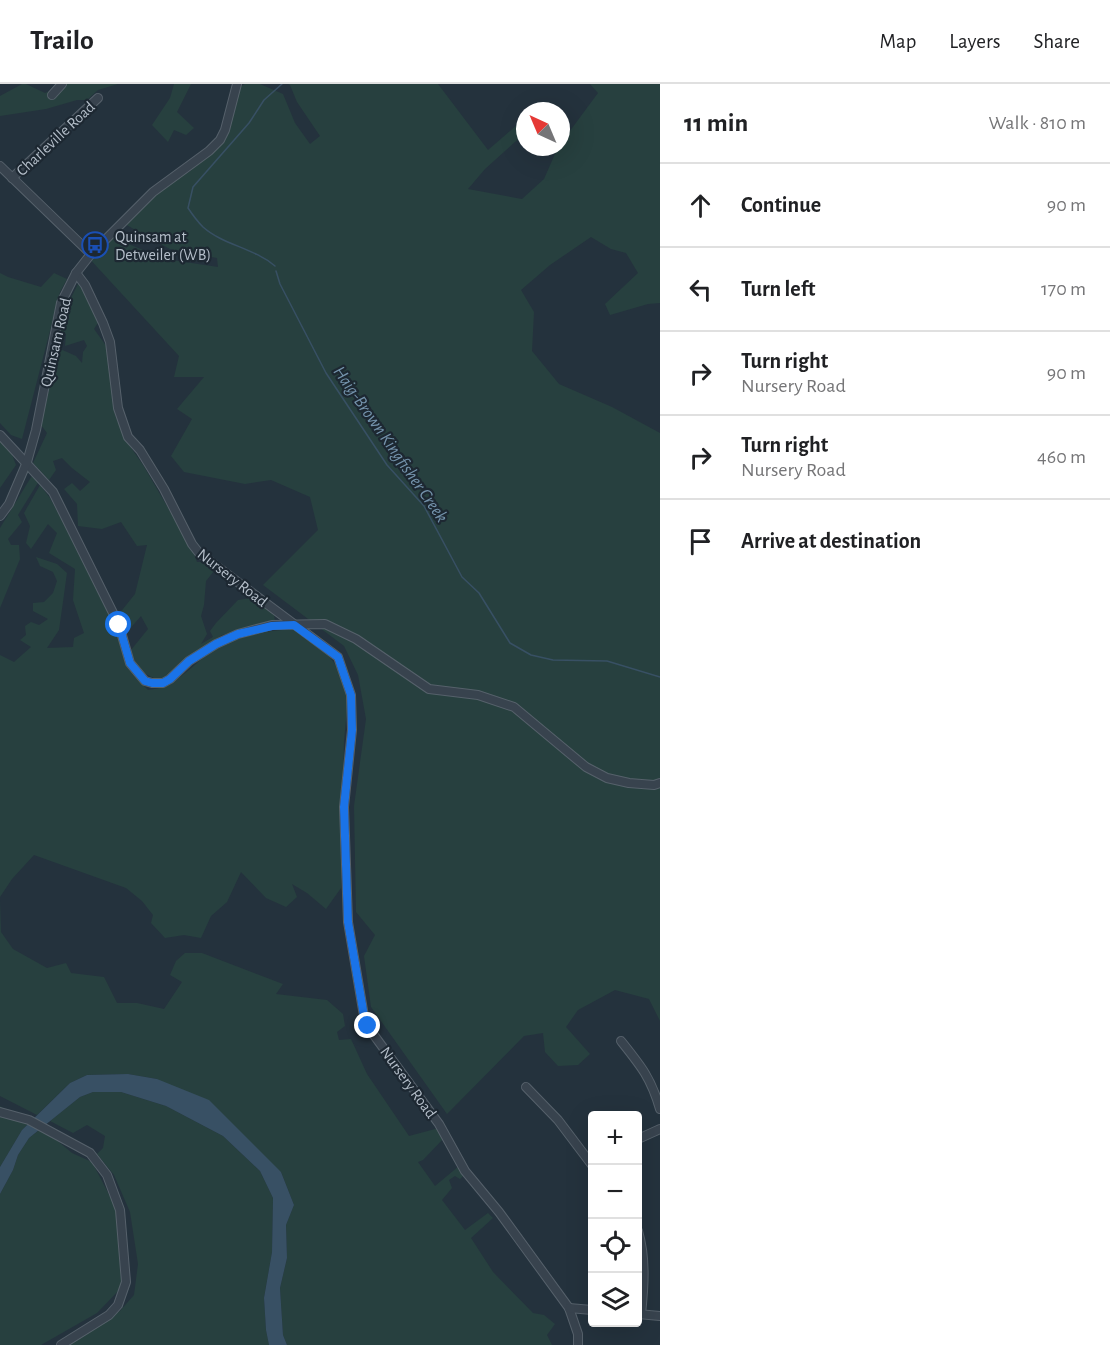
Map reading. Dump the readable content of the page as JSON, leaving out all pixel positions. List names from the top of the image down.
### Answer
{
  "streets": {
    "street": ["Charleville Road", "Quinsam Road", "Nursery Road"]
  },
  "crossings": [
    ["Quinsam Road", "Nursery Road"]
  ],
  "water": ["Haig-Brown Kingfisher Creek"],
  "places": {
    "bus stop": ["Quinsam at Detweiler (WB)"]
  },
  "north": "top left",
  "page": {
    "header": "Trailo",
    "nav": ["Map", "Layers", "Share"],
    "heading": ["11 min", "Walk · 810 m"],
    "list": [
      ["Continue", "90 m"],
      ["Turn left", "170 m"],
      ["Turn right", "Nursery Road", "90 m"],
      ["Turn right", "Nursery Road", "460 m"],
      "Arrive at destination"
    ],
    "map_buttons": ["+", "−"]
  }
}
